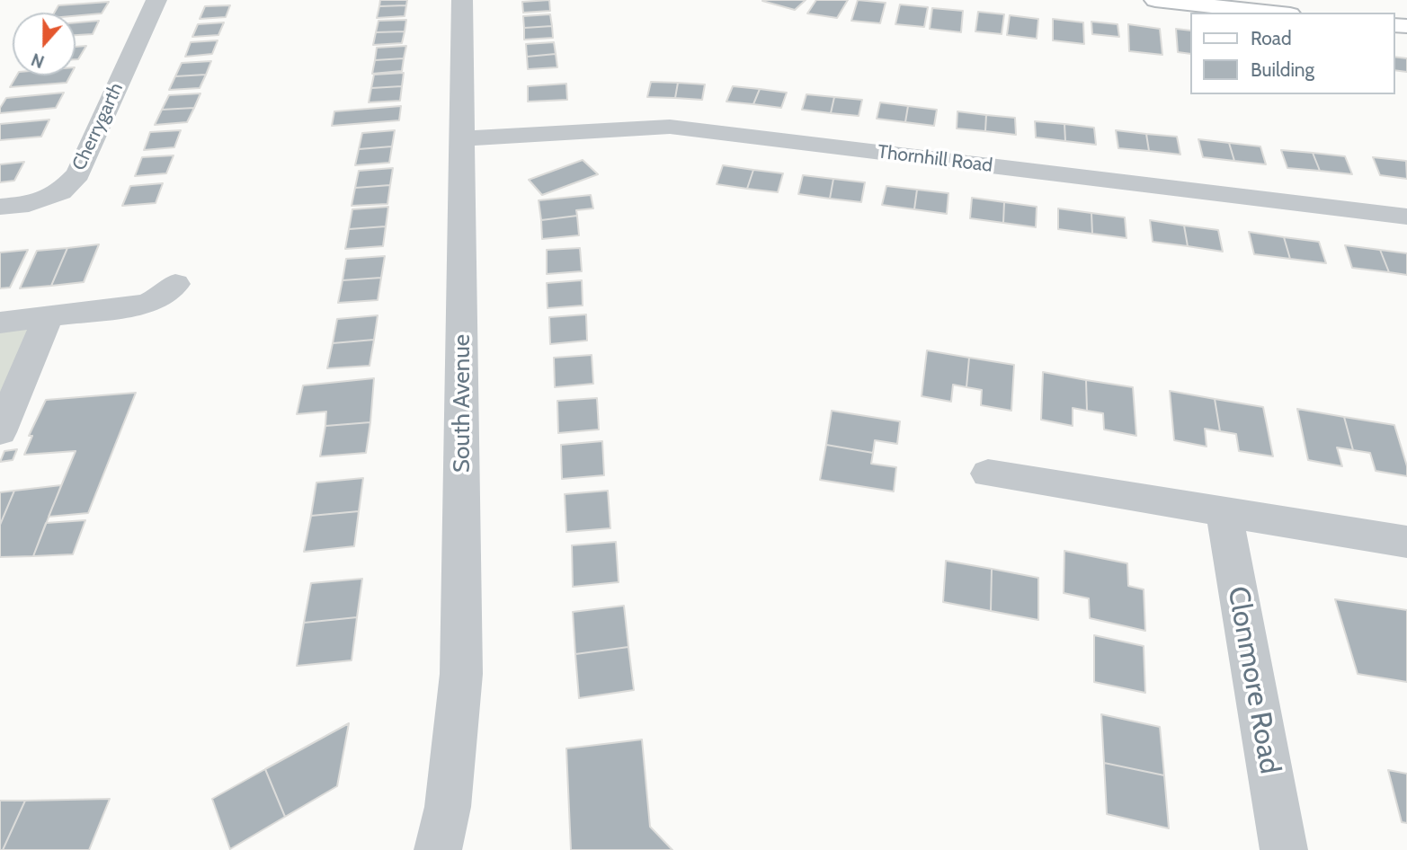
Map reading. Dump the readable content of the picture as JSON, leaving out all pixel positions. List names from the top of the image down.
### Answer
{
  "streets": {
    "street": [
      "Cherrygarth",
      "Thornhill Road",
      "South Avenue",
      "Clonmore Road"
    ]
  },
  "crossings": [
    ["Thornhill Road", "South Avenue"]
  ],
  "legend": ["Road", "Building"],
  "north": "bottom"
}
